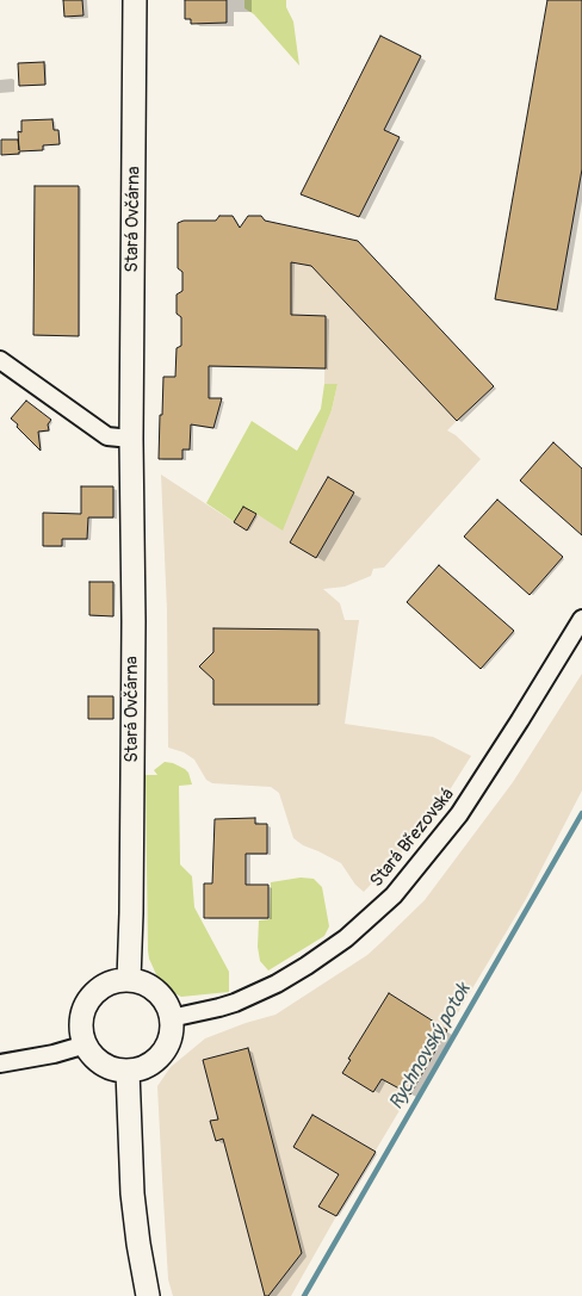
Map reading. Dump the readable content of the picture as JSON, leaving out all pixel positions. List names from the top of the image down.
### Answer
{
  "streets": {
    "main road": ["Stará Ovčárna"],
    "street": ["Stará Březovská"]
  },
  "crossings": [
    ["Stará Ovčárna", "Stará Březovská"]
  ],
  "water": ["Rychnovský potok"]
}
